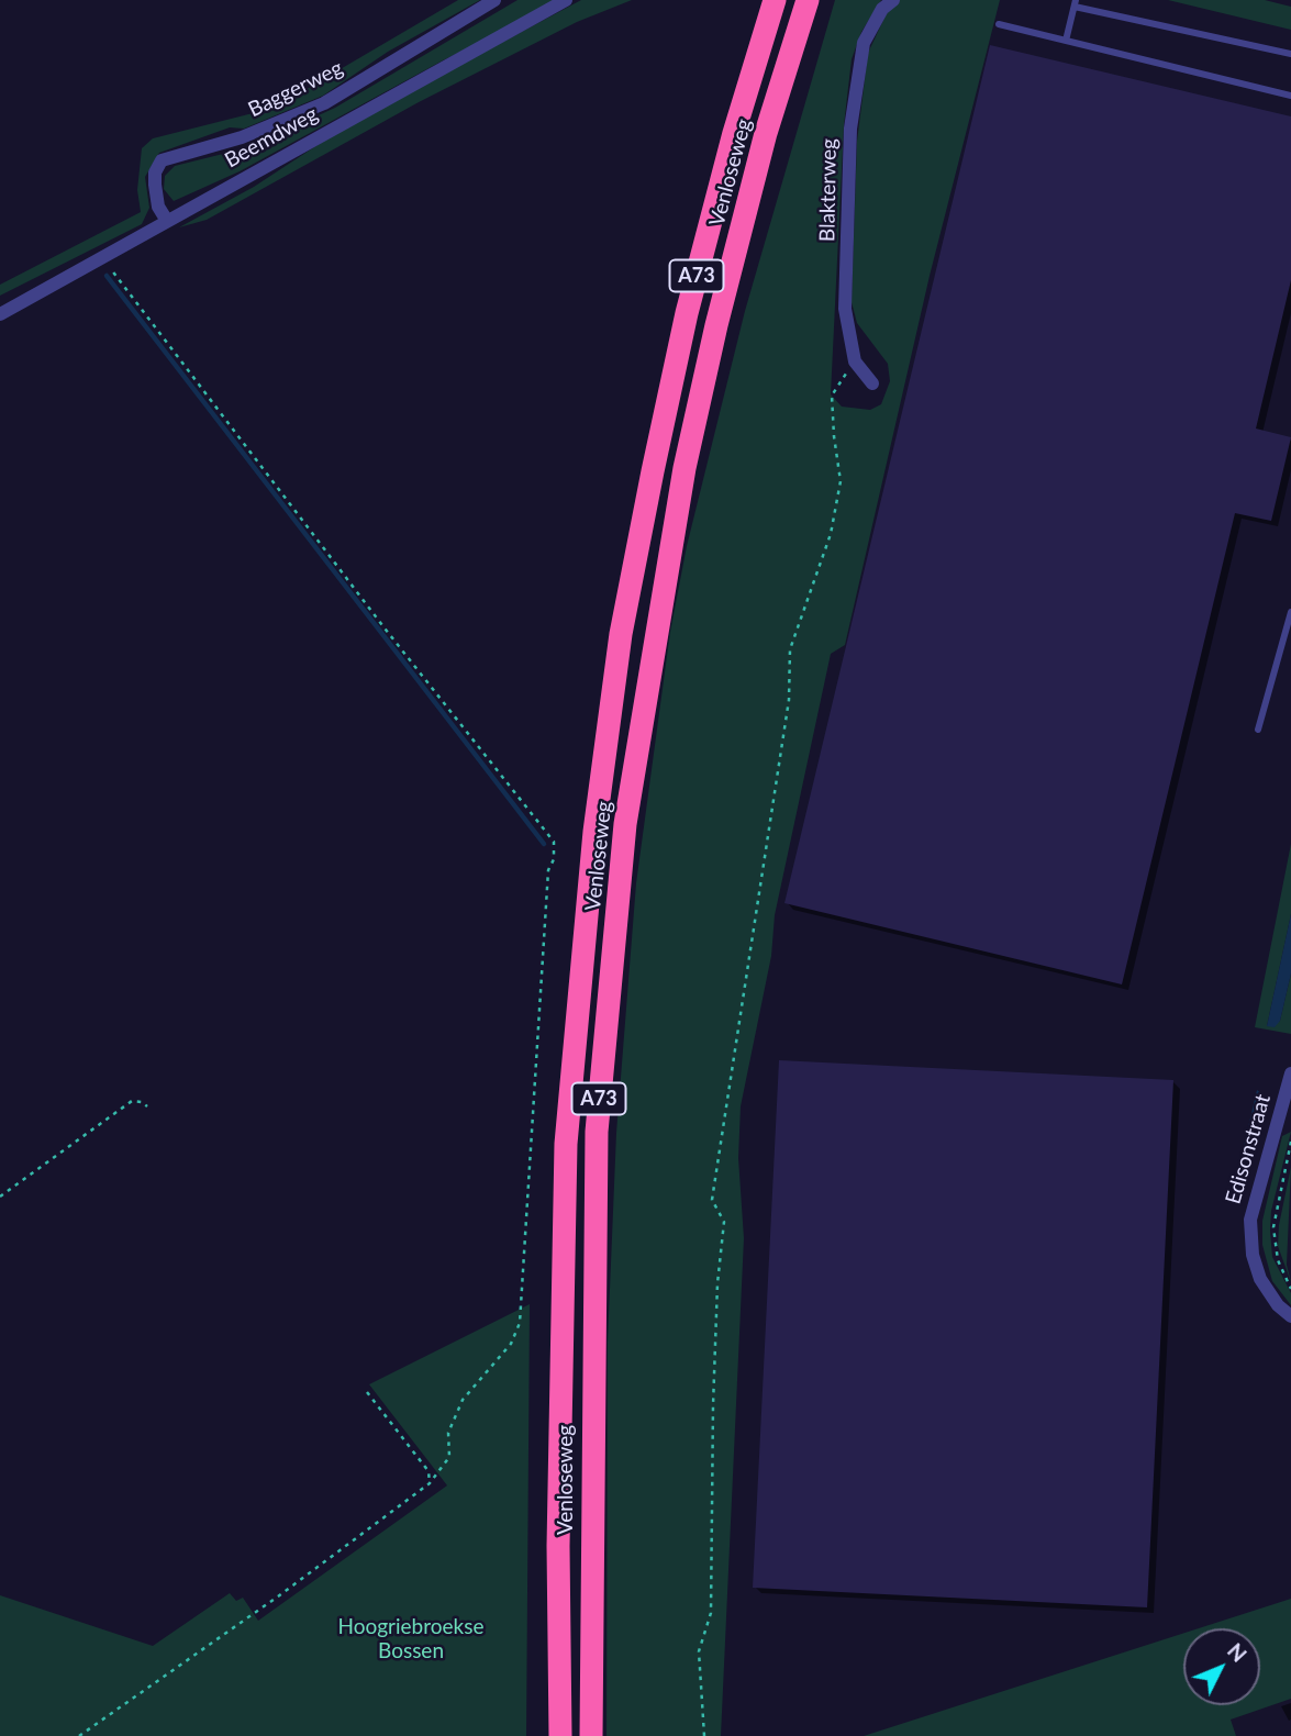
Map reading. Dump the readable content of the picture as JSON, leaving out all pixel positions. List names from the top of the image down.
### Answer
{
  "streets": {
    "highway": ["Venloseweg", "A73"],
    "street": [
      "Baggerweg",
      "Beemdweg",
      "Blakterweg",
      "Edisonstraat"
    ]
  },
  "crossings": [
    ["Baggerweg", "Beemdweg"]
  ],
  "parks": ["Hoogriebroekse Bossen"],
  "north": "top right"
}
